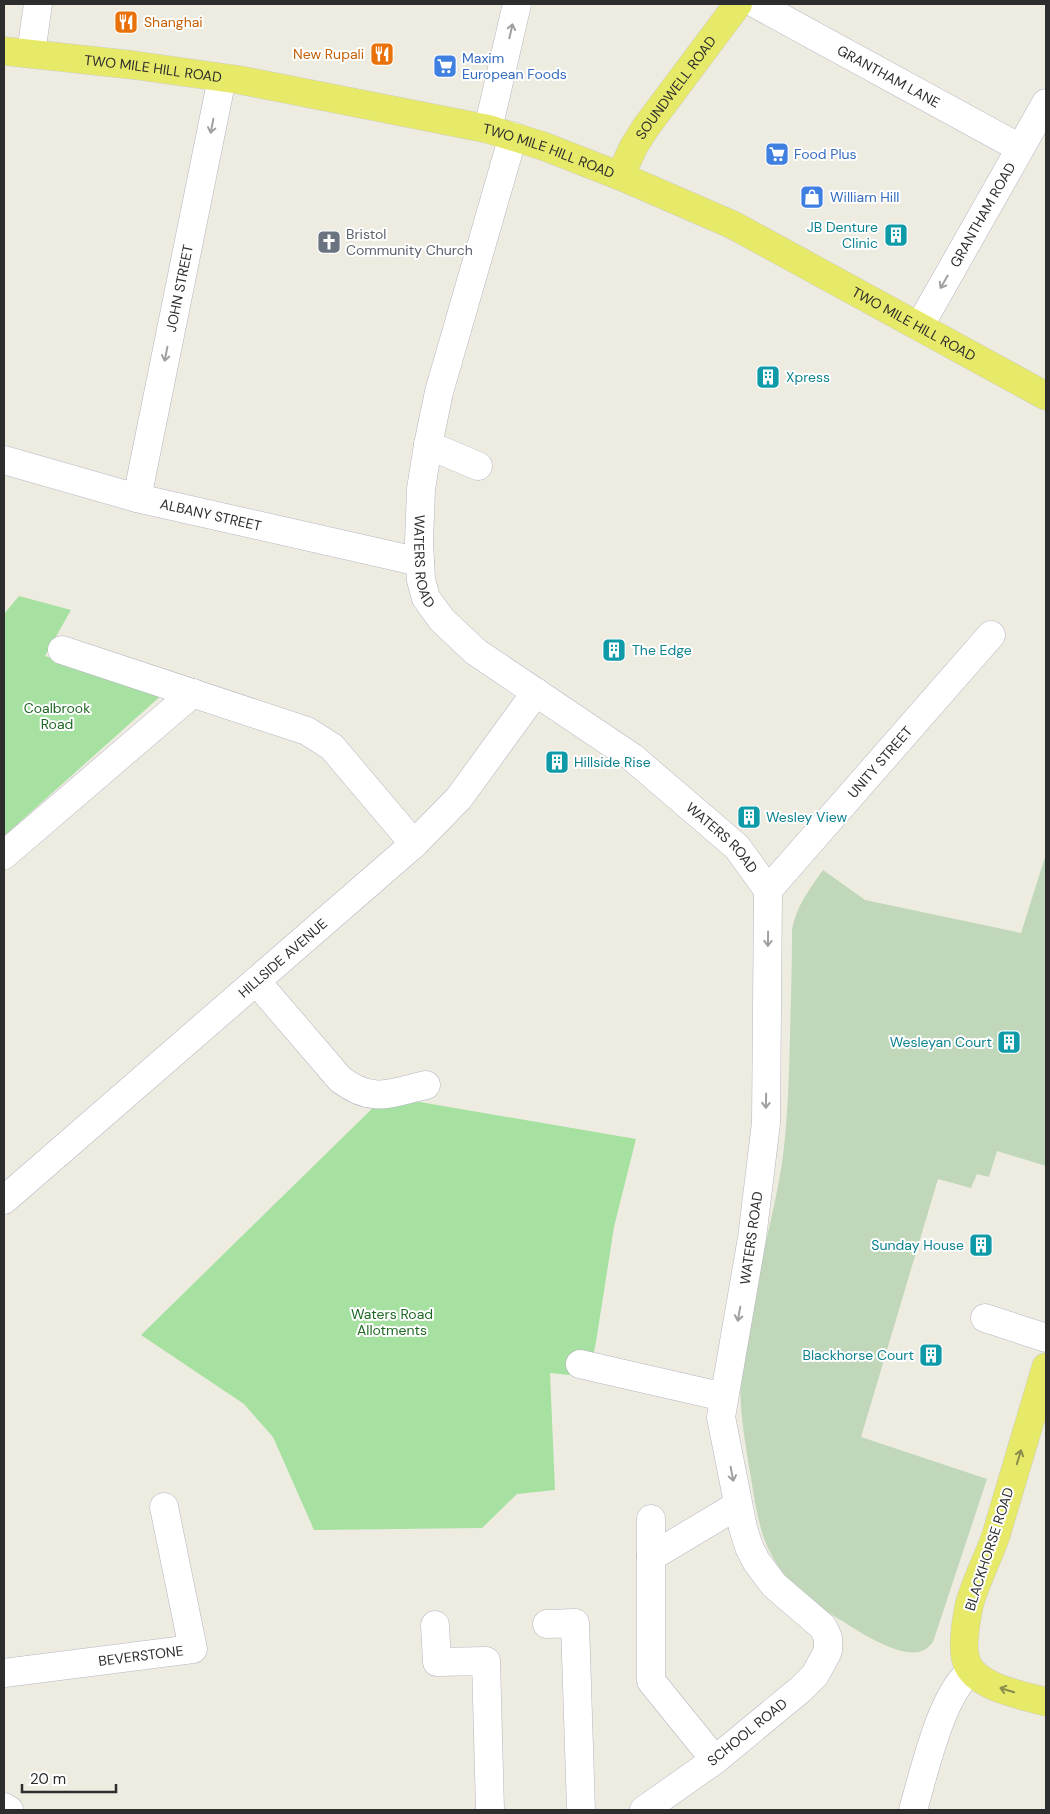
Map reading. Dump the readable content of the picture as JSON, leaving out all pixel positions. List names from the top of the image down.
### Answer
{
  "streets": {
    "main road": ["TWO MILE HILL ROAD", "SOUNDWELL ROAD", "BLACKHORSE ROAD"],
    "street": [
      "GRANTHAM LANE",
      "GRANTHAM ROAD",
      "JOHN STREET",
      "ALBANY STREET",
      "WATERS ROAD",
      "UNITY STREET",
      "HILLSIDE AVENUE",
      "BEVERSTONE",
      "SCHOOL ROAD"
    ]
  },
  "crossings": [
    ["TWO MILE HILL ROAD", "SOUNDWELL ROAD"],
    ["TWO MILE HILL ROAD", "GRANTHAM ROAD"],
    ["TWO MILE HILL ROAD", "JOHN STREET"],
    ["TWO MILE HILL ROAD", "WATERS ROAD"],
    ["GRANTHAM LANE", "GRANTHAM ROAD"],
    ["JOHN STREET", "ALBANY STREET"],
    ["ALBANY STREET", "WATERS ROAD"],
    ["WATERS ROAD", "UNITY STREET"],
    ["WATERS ROAD", "HILLSIDE AVENUE"],
    ["WATERS ROAD", "SCHOOL ROAD"]
  ],
  "one_way": ["GRANTHAM ROAD", "JOHN STREET", "BLACKHORSE ROAD"],
  "parks": ["Coalbrook Road", "Waters Road Allotments"],
  "places": {
    "restaurant": ["Shanghai", "New Rupali"],
    "supermarket": ["Maxim European Foods", "Food Plus"],
    "shop": ["William Hill"],
    "building": [
      "JB Denture Clinic",
      "Xpress",
      "The Edge",
      "Hillside Rise",
      "Wesley View",
      "Wesleyan Court",
      "Sunday House",
      "Blackhorse Court"
    ],
    "church": ["Bristol Community Church"]
  },
  "scale_bar": "20 m"
}
